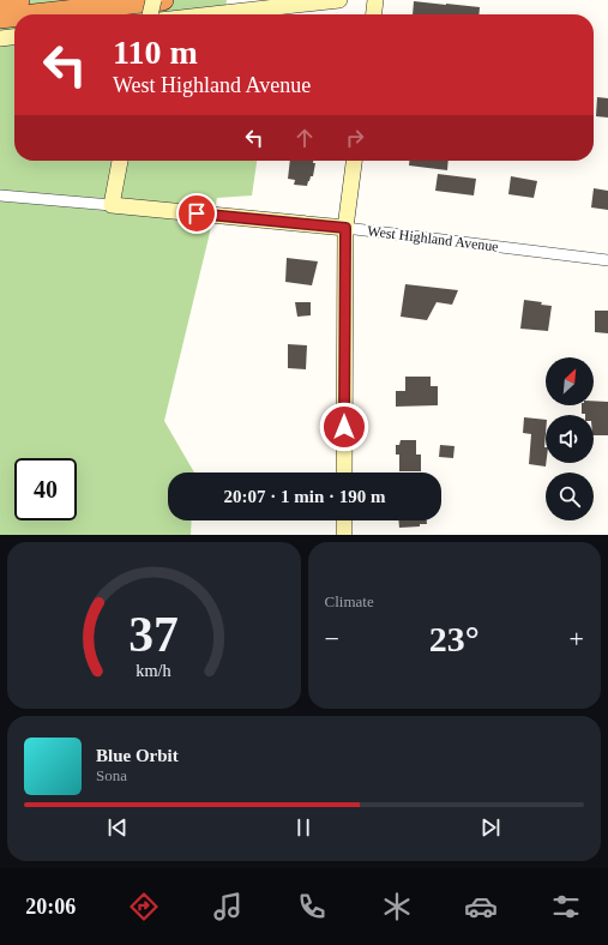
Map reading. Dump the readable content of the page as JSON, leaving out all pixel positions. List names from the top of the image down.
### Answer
{
  "streets": {
    "street": ["West Highland Avenue"]
  },
  "north": "top right",
  "page": {
    "turn": ["110 m", "West Highland Avenue"],
    "limit": "40",
    "trip": "20:07 · 1 min · 190 m",
    "tile": "Climate",
    "heat": ["−", "23°", "+"],
    "song": ["Blue Orbit", "Sona"],
    "tabs": "20:06",
    "gauge": ["37", "km/h"]
  }
}
